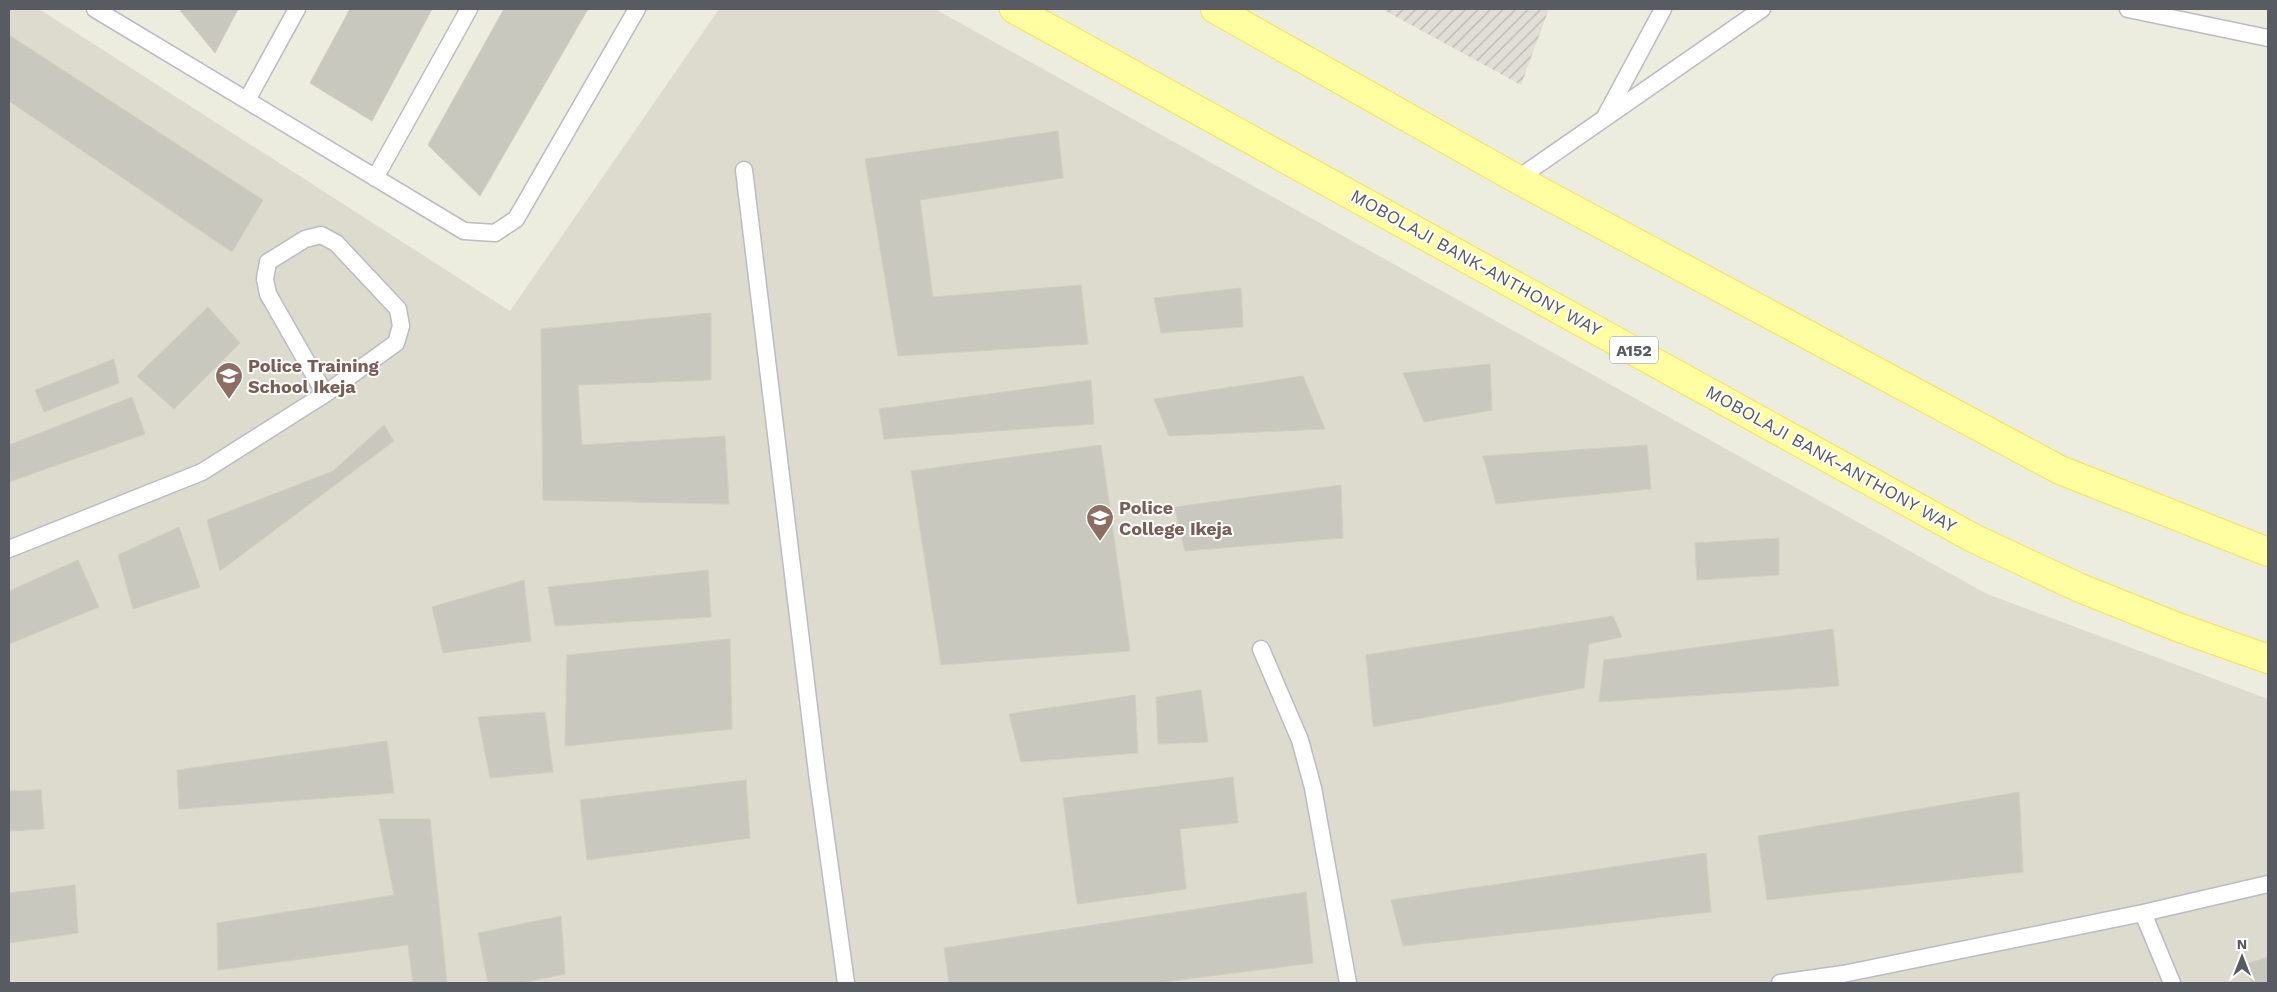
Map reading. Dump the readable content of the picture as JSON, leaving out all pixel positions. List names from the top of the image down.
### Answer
{
  "streets": {
    "main road": ["MOBOLAJI BANK-ANTHONY WAY", "A152"]
  },
  "places": {
    "school or university": ["Police Training School Ikeja", "Police College Ikeja"]
  },
  "north": "top"
}
